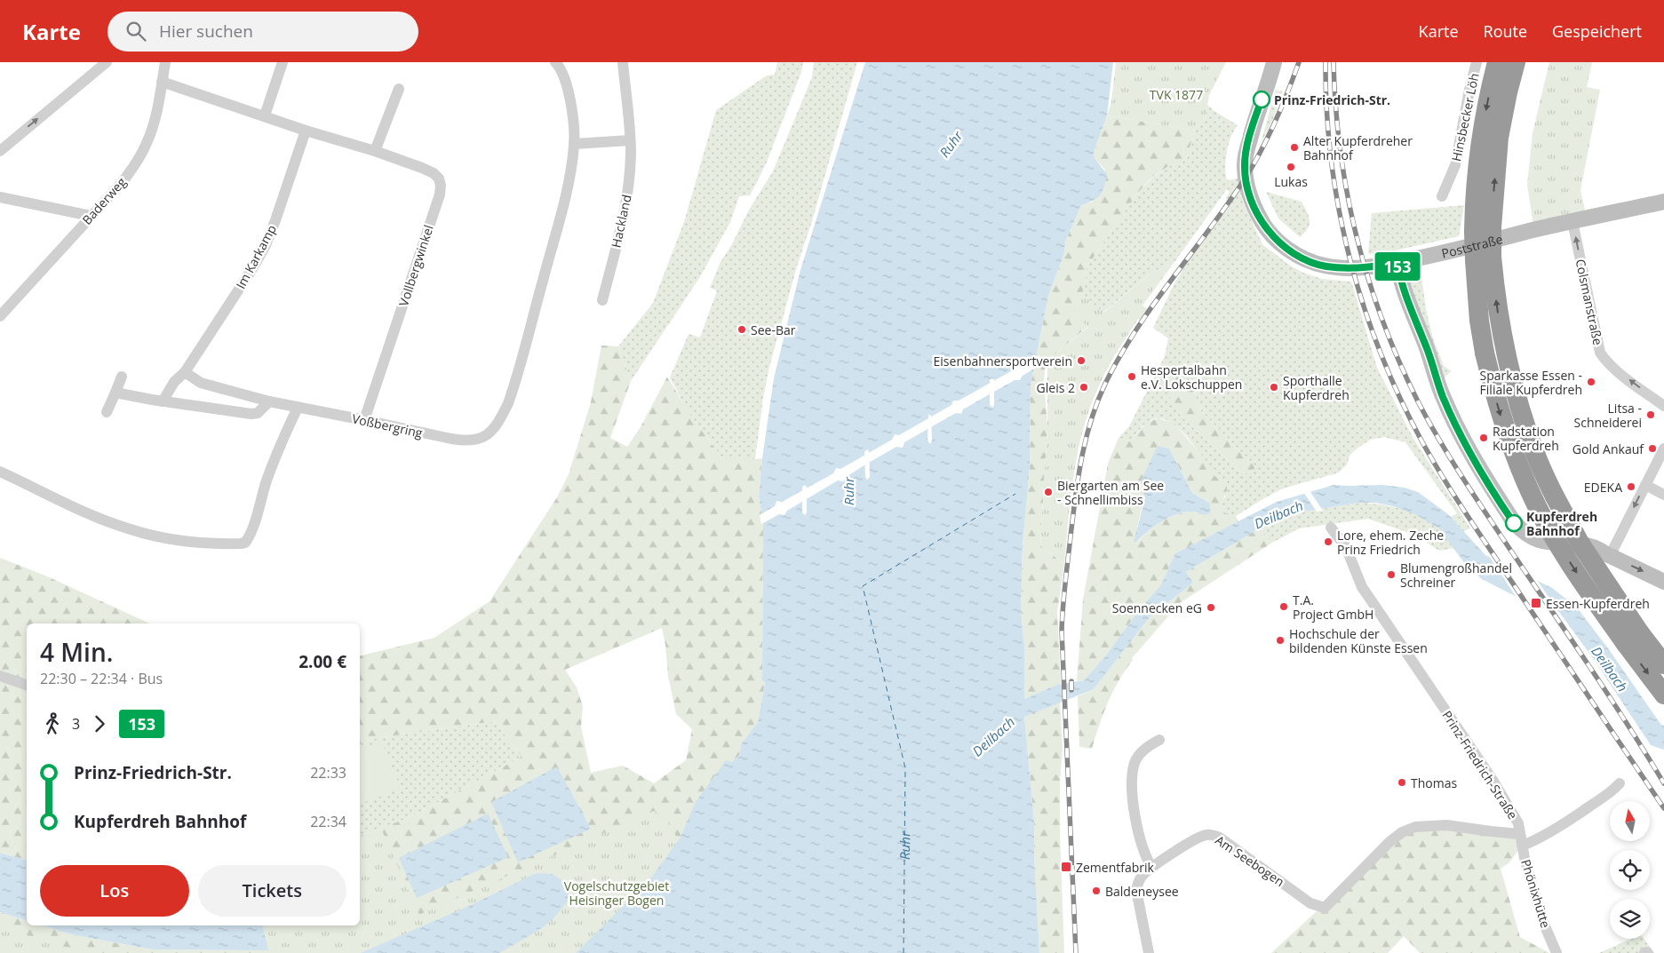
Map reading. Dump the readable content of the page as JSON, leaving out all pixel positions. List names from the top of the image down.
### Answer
{
  "streets": {
    "street": [
      "Hinsbecker Löh",
      "Baderweg",
      "Hackland",
      "Poststraße",
      "Im Karkamp",
      "Vollbergwinkel",
      "Colsmanstraße",
      "Voßbergring",
      "Prinz-Friedrich-Straße",
      "Am Seebogen",
      "Phönixhütte"
    ]
  },
  "crossings": [
    ["Baderweg", "Vollbergwinkel"],
    ["Poststraße", "Colsmanstraße"],
    ["Im Karkamp", "Vollbergwinkel"],
    ["Vollbergwinkel", "Voßbergring"],
    ["Prinz-Friedrich-Straße", "Am Seebogen"],
    ["Prinz-Friedrich-Straße", "Phönixhütte"]
  ],
  "one_way": ["Colsmanstraße"],
  "water": ["Ruhr", "Deilbach"],
  "parks": ["TVK 1877", "Vogelschutzgebiet Heisinger Bogen"],
  "places": {
    "other": [
      "Prinz-Friedrich-Str.",
      "Alter Kupferdreher Bahnhof",
      "Lukas",
      "See-Bar",
      "Eisenbahnersportverein",
      "Hespertalbahn e.V. Lokschuppen",
      "Sparkasse Essen - Filiale Kupferdreh",
      "Gleis 2",
      "Sporthalle Kupferdreh",
      "Litsa - Schneiderei",
      "Radstation Kupferdreh",
      "Gold Ankauf",
      "EDEKA",
      "Biergarten am See - Schnellimbiss",
      "Kupferdreh Bahnhof",
      "Lore, ehem. Zeche Prinz Friedrich",
      "Blumengroßhandel Schreiner",
      "T.A. Project GmbH",
      "Soennecken eG",
      "Hochschule der bildenden Künste Essen",
      "Thomas",
      "Baldeneysee"
    ],
    "transit": ["Essen-Kupferdreh", "Zementfabrik"]
  },
  "lines": ["bus line 153"],
  "north": "top",
  "page": {
    "header": "Karte",
    "search": "Hier suchen",
    "nav": ["Karte", "Route", "Gespeichert"],
    "on_map": "153",
    "heading": ["4 Min.", "22:30 – 22:34 · Bus", "2.00 €"],
    "legs": ["3", "153"],
    "list": [
      {
        "name": "Prinz-Friedrich-Str.",
        "value": "22:33"
      },
      {
        "name": "Kupferdreh Bahnhof",
        "value": "22:34"
      }
    ],
    "buttons": ["Los", "Tickets"]
  }
}
